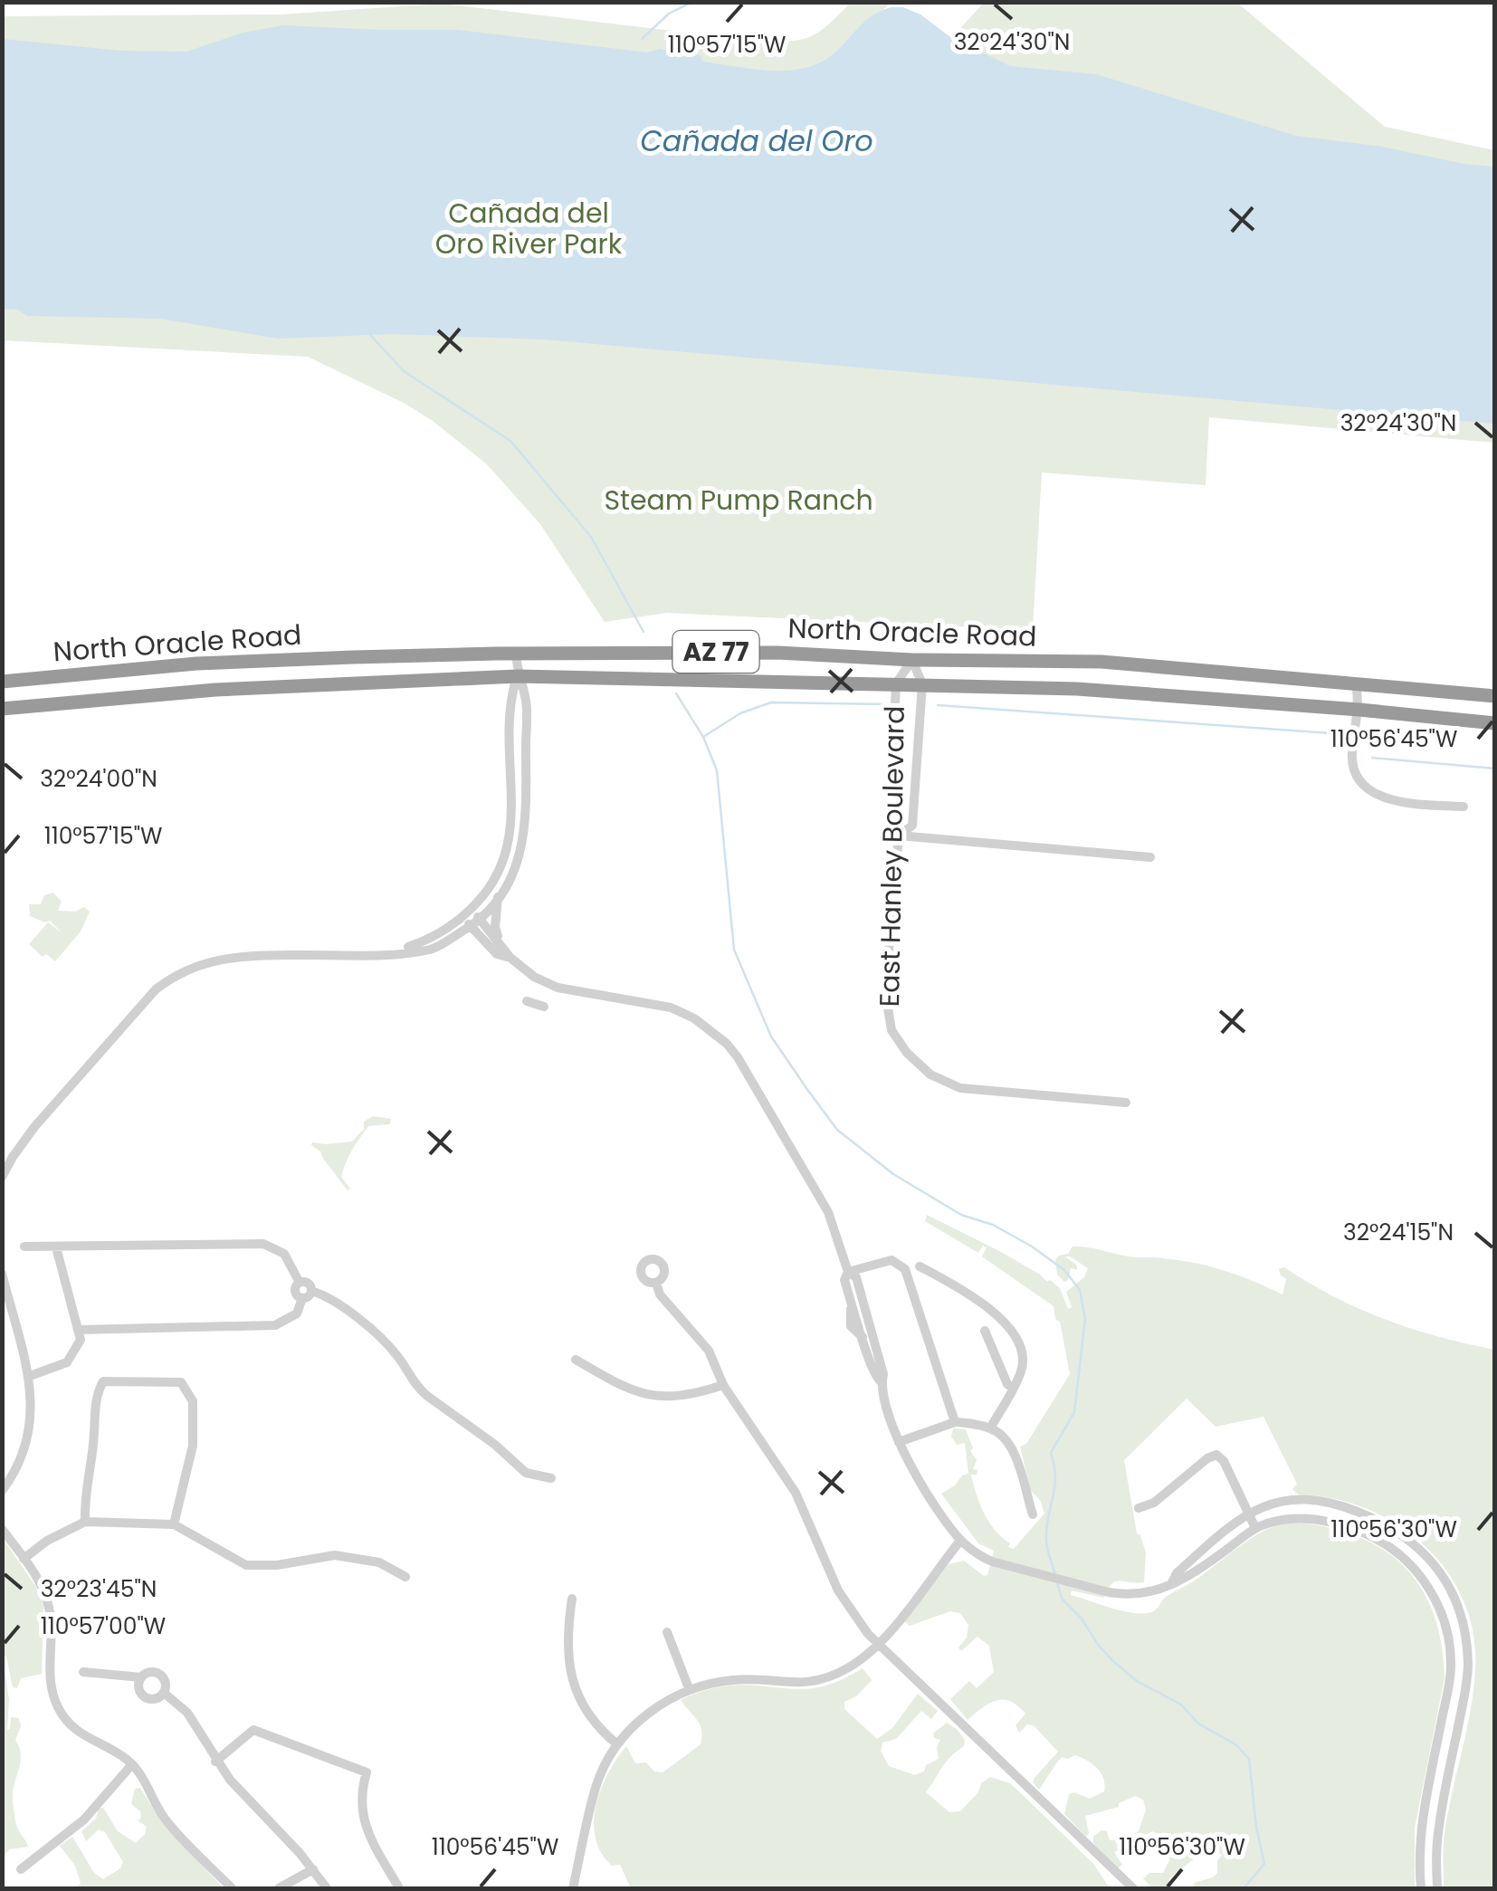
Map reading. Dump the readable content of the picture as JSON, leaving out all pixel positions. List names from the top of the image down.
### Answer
{
  "streets": {
    "highway": ["North Oracle Road", "AZ 77"],
    "street": ["East Hanley Boulevard"]
  },
  "crossings": [
    ["North Oracle Road", "East Hanley Boulevard"]
  ],
  "water": ["Cañada del Oro"],
  "parks": ["Cañada del Oro River Park", "Steam Pump Ranch"],
  "coordinates": [
    "32°24'30\"N",
    "110°57'15\"W",
    "110°56'45\"W",
    "32°24'00\"N",
    "32°24'15\"N",
    "110°56'30\"W",
    "32°23'45\"N",
    "110°57'00\"W"
  ]
}
